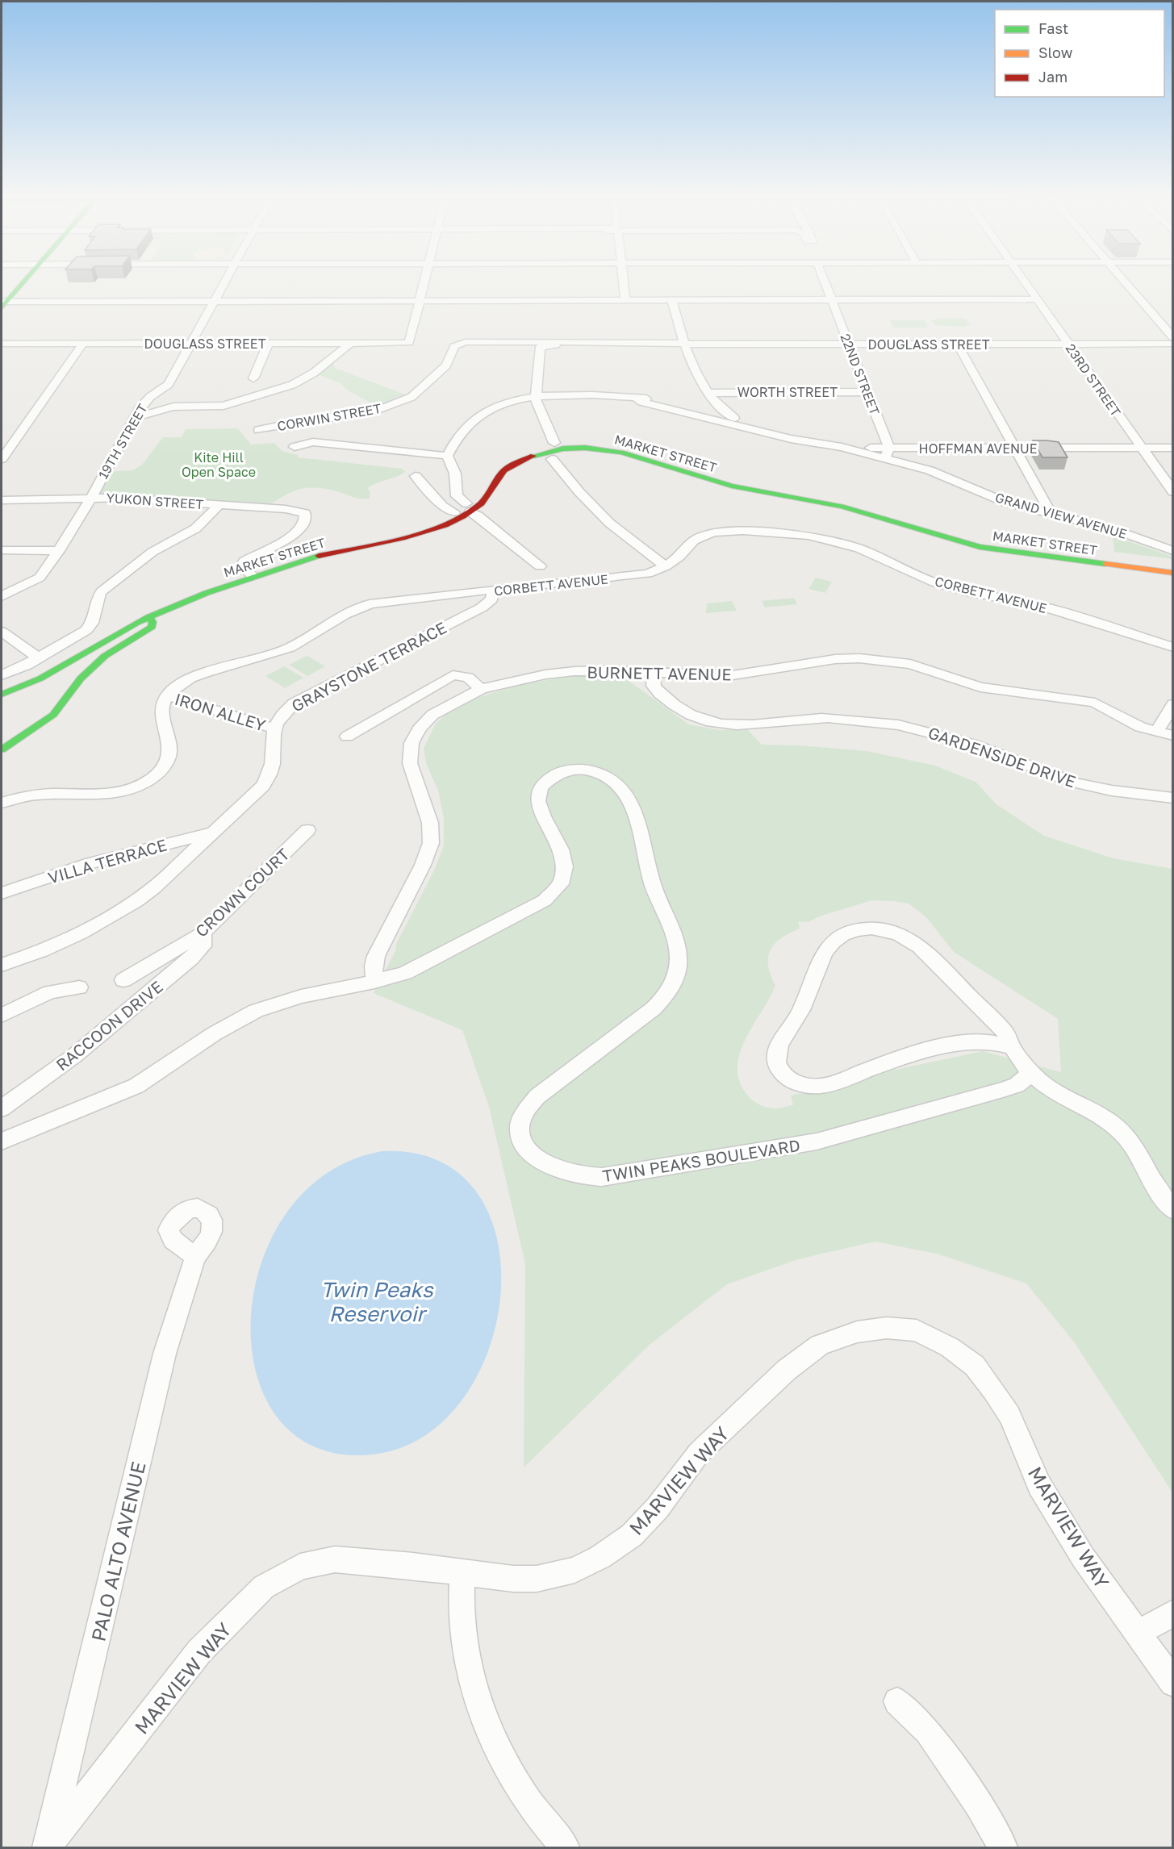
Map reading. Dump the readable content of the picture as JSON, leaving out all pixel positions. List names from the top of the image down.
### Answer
{
  "streets": {
    "main road": ["MARKET STREET"],
    "street": [
      "DOUGLASS STREET",
      "22ND STREET",
      "23RD STREET",
      "WORTH STREET",
      "CORWIN STREET",
      "19TH STREET",
      "HOFFMAN AVENUE",
      "YUKON STREET",
      "GRAND VIEW AVENUE",
      "CORBETT AVENUE",
      "GRAYSTONE TERRACE",
      "BURNETT AVENUE",
      "IRON ALLEY",
      "GARDENSIDE DRIVE",
      "VILLA TERRACE",
      "CROWN COURT",
      "RACCOON DRIVE",
      "TWIN PEAKS BOULEVARD",
      "MARVIEW WAY",
      "PALO ALTO AVENUE"
    ]
  },
  "crossings": [
    ["DOUGLASS STREET", "22ND STREET"],
    ["DOUGLASS STREET", "23RD STREET"],
    ["DOUGLASS STREET", "CORWIN STREET"],
    ["DOUGLASS STREET", "19TH STREET"],
    ["DOUGLASS STREET", "GRAND VIEW AVENUE"],
    ["22ND STREET", "WORTH STREET"],
    ["22ND STREET", "HOFFMAN AVENUE"],
    ["22ND STREET", "GRAND VIEW AVENUE"],
    ["23RD STREET", "HOFFMAN AVENUE"],
    ["19TH STREET", "YUKON STREET"],
    ["HOFFMAN AVENUE", "GRAND VIEW AVENUE"],
    ["MARKET STREET", "YUKON STREET"],
    ["CORBETT AVENUE", "GRAYSTONE TERRACE"],
    ["CORBETT AVENUE", "IRON ALLEY"],
    ["GRAYSTONE TERRACE", "IRON ALLEY"],
    ["BURNETT AVENUE", "GARDENSIDE DRIVE"],
    ["BURNETT AVENUE", "TWIN PEAKS BOULEVARD"],
    ["CROWN COURT", "RACCOON DRIVE"],
    ["MARVIEW WAY", "PALO ALTO AVENUE"]
  ],
  "water": ["Twin Peaks Reservoir"],
  "parks": ["Kite Hill Open Space"],
  "legend": ["Fast", "Slow", "Jam"]
}
